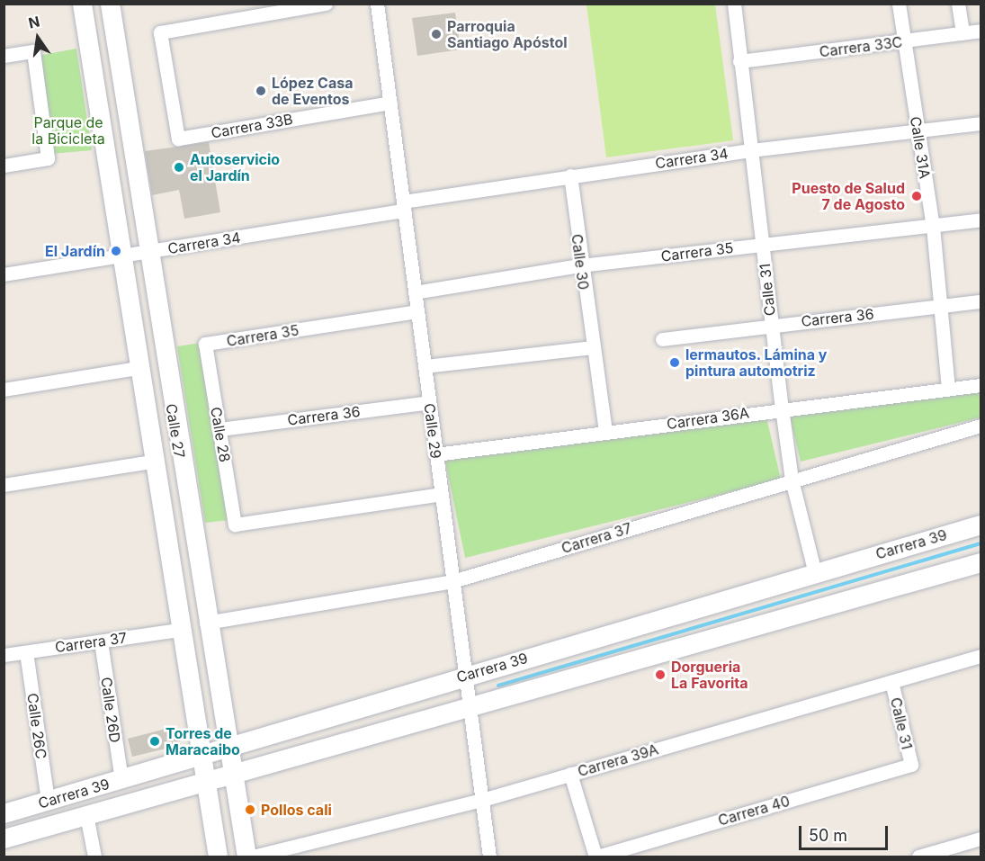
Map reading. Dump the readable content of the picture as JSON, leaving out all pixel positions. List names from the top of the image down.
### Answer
{
  "streets": {
    "main road": ["Calle 27", "Carrera 39"],
    "street": [
      "Carrera 33C",
      "Carrera 33B",
      "Calle 31A",
      "Carrera 34",
      "Carrera 35",
      "Calle 30",
      "Calle 31",
      "Carrera 36",
      "Carrera 36A",
      "Calle 29",
      "Calle 28",
      "Carrera 37",
      "Calle 26D",
      "Calle 26C",
      "Carrera 39A",
      "Carrera 40"
    ]
  },
  "crossings": [
    ["Carrera 33C", "Calle 31A"],
    ["Carrera 33C", "Calle 31"],
    ["Carrera 33B", "Calle 29"],
    ["Calle 31A", "Carrera 34"],
    ["Calle 31A", "Carrera 35"],
    ["Calle 31A", "Carrera 36"],
    ["Calle 31A", "Carrera 36A"],
    ["Carrera 34", "Calle 30"],
    ["Carrera 34", "Calle 31"],
    ["Carrera 34", "Calle 27"],
    ["Carrera 34", "Calle 29"],
    ["Carrera 35", "Calle 30"],
    ["Carrera 35", "Calle 31"],
    ["Carrera 35", "Calle 29"],
    ["Carrera 35", "Calle 28"],
    ["Calle 30", "Carrera 36A"],
    ["Calle 31", "Carrera 36"],
    ["Calle 31", "Carrera 36A"],
    ["Calle 31", "Carrera 37"],
    ["Calle 31", "Carrera 39"],
    ["Calle 31", "Carrera 39A"],
    ["Calle 31", "Carrera 40"],
    ["Carrera 36", "Calle 29"],
    ["Carrera 36", "Calle 28"],
    ["Carrera 36A", "Calle 29"],
    ["Calle 27", "Carrera 37"],
    ["Calle 27", "Carrera 39"],
    ["Calle 29", "Calle 28"],
    ["Calle 29", "Carrera 37"],
    ["Calle 29", "Carrera 39"],
    ["Calle 29", "Carrera 39A"],
    ["Carrera 37", "Calle 26D"],
    ["Carrera 37", "Calle 26C"],
    ["Carrera 39", "Calle 26D"],
    ["Carrera 39", "Calle 26C"]
  ],
  "parks": ["Parque de la Bicicleta"],
  "places": [
    "Parroquia Santiago Apóstol",
    "López Casa de Eventos",
    "Autoservicio el Jardín",
    "Puesto de Salud 7 de Agosto",
    "El Jardín",
    "lermautos. Lámina y pintura automotriz",
    "Dorgueria La Favorita",
    "Torres de Maracaibo",
    "Pollos cali"
  ],
  "scale_bar": "50 m",
  "north": "top"
}
